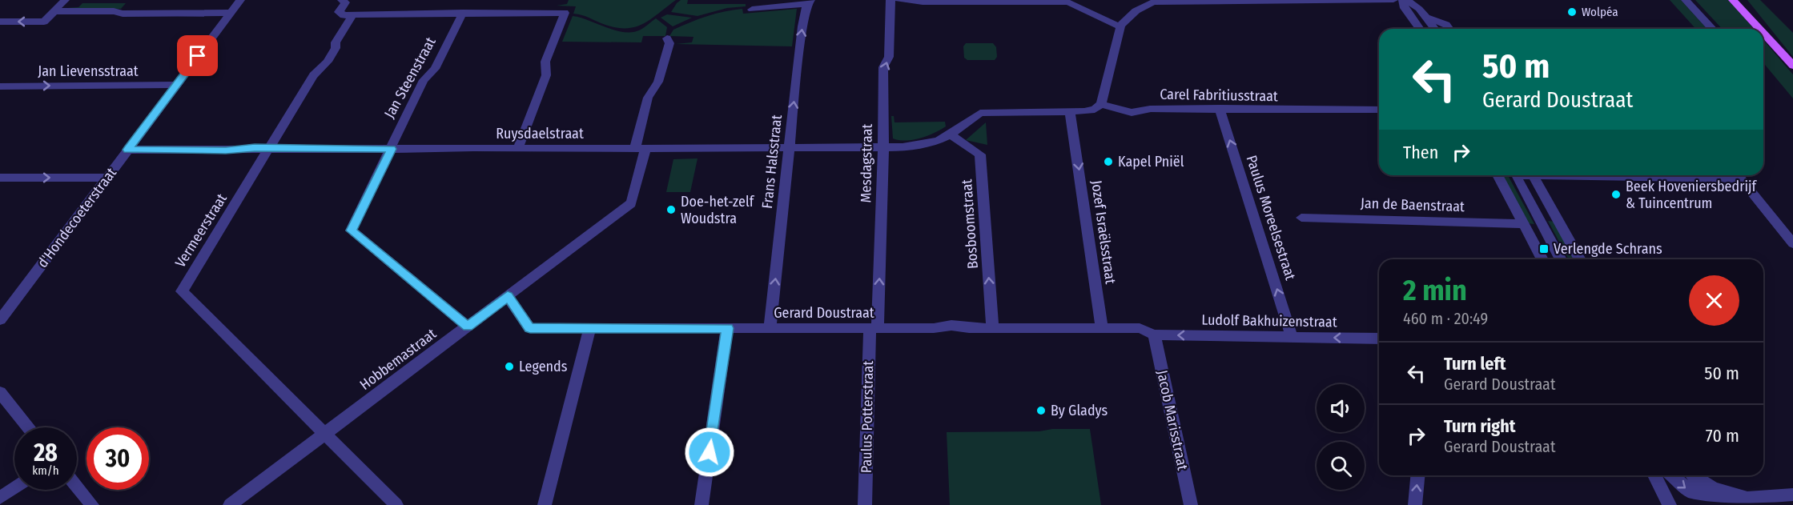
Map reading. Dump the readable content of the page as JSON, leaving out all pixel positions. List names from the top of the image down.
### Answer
{
  "streets": {
    "street": [
      "Jan Lievensstraat",
      "Jan Steenstraat",
      "Carel Fabritiusstraat",
      "Ruysdaelstraat",
      "Frans Halsstraat",
      "Mesdagstraat",
      "Jan de Baenstraat",
      "d'Hondecoeterstraat",
      "Paulus Moreelsestraat",
      "Bosboomstraat",
      "Vermeerstraat",
      "Jozef Israëlsstraat",
      "Gerard Doustraat",
      "Ludolf Bakhuizenstraat",
      "Hobbemastraat",
      "Paulus Potterstraat",
      "Jacob Marisstraat"
    ]
  },
  "crossings": [
    ["Jan Lievensstraat", "d'Hondecoeterstraat"],
    ["Jan Steenstraat", "Ruysdaelstraat"],
    ["Jan Steenstraat", "Hobbemastraat"],
    ["Carel Fabritiusstraat", "Paulus Moreelsestraat"],
    ["Ruysdaelstraat", "Frans Halsstraat"],
    ["Ruysdaelstraat", "Mesdagstraat"],
    ["Ruysdaelstraat", "d'Hondecoeterstraat"],
    ["Ruysdaelstraat", "Bosboomstraat"],
    ["Ruysdaelstraat", "Vermeerstraat"],
    ["Ruysdaelstraat", "Hobbemastraat"],
    ["Frans Halsstraat", "Gerard Doustraat"],
    ["Mesdagstraat", "Gerard Doustraat"],
    ["Mesdagstraat", "Paulus Potterstraat"],
    ["Paulus Moreelsestraat", "Ludolf Bakhuizenstraat"],
    ["Bosboomstraat", "Gerard Doustraat"],
    ["Vermeerstraat", "Hobbemastraat"],
    ["Jozef Israëlsstraat", "Gerard Doustraat"],
    ["Gerard Doustraat", "Ludolf Bakhuizenstraat"],
    ["Gerard Doustraat", "Hobbemastraat"],
    ["Gerard Doustraat", "Paulus Potterstraat"],
    ["Gerard Doustraat", "Jacob Marisstraat"],
    ["Ludolf Bakhuizenstraat", "Jacob Marisstraat"]
  ],
  "one_way": [
    "Frans Halsstraat",
    "Mesdagstraat",
    "Paulus Moreelsestraat",
    "Bosboomstraat",
    "Jozef Israëlsstraat",
    "Ludolf Bakhuizenstraat"
  ],
  "places": {
    "other": [
      "Wolpéa",
      "Kapel Pniël",
      "Beek Hoveniersbedrijf & Tuincentrum",
      "Doe-het-zelf Woudstra",
      "Legends",
      "By Gladys"
    ],
    "transit": ["Verlengde Schrans"]
  },
  "page": {
    "turn": ["50 m", "Gerard Doustraat"],
    "then": "Then",
    "heading": ["2 min", "460 m · 20:49"],
    "list": [
      {
        "name": "Turn left",
        "note": "Gerard Doustraat",
        "value": "50 m"
      },
      {
        "name": "Turn right",
        "note": "Gerard Doustraat",
        "value": "70 m"
      }
    ],
    "speed": "28 km/h",
    "limit": "30"
  }
}
